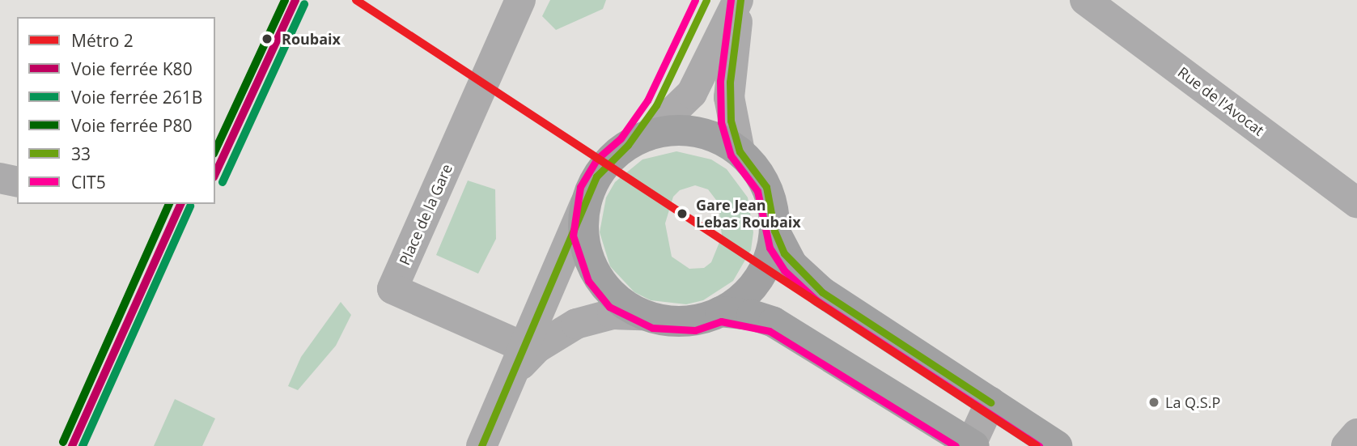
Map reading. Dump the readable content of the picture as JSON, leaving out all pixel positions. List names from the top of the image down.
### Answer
{
  "streets": {
    "street": ["Rue de l'Avocat", "Place de la Gare"]
  },
  "places": ["Roubaix", "Gare Jean Lebas Roubaix", "La Q.S.P"],
  "lines": [
    "metro line 2",
    "rail line K80",
    "rail line P80",
    "transit line 33",
    "transit line CIT5",
    "rail line 261B"
  ],
  "legend": [
    "Métro 2",
    "Voie ferrée K80",
    "Voie ferrée 261B",
    "Voie ferrée P80",
    "33",
    "CIT5"
  ]
}
